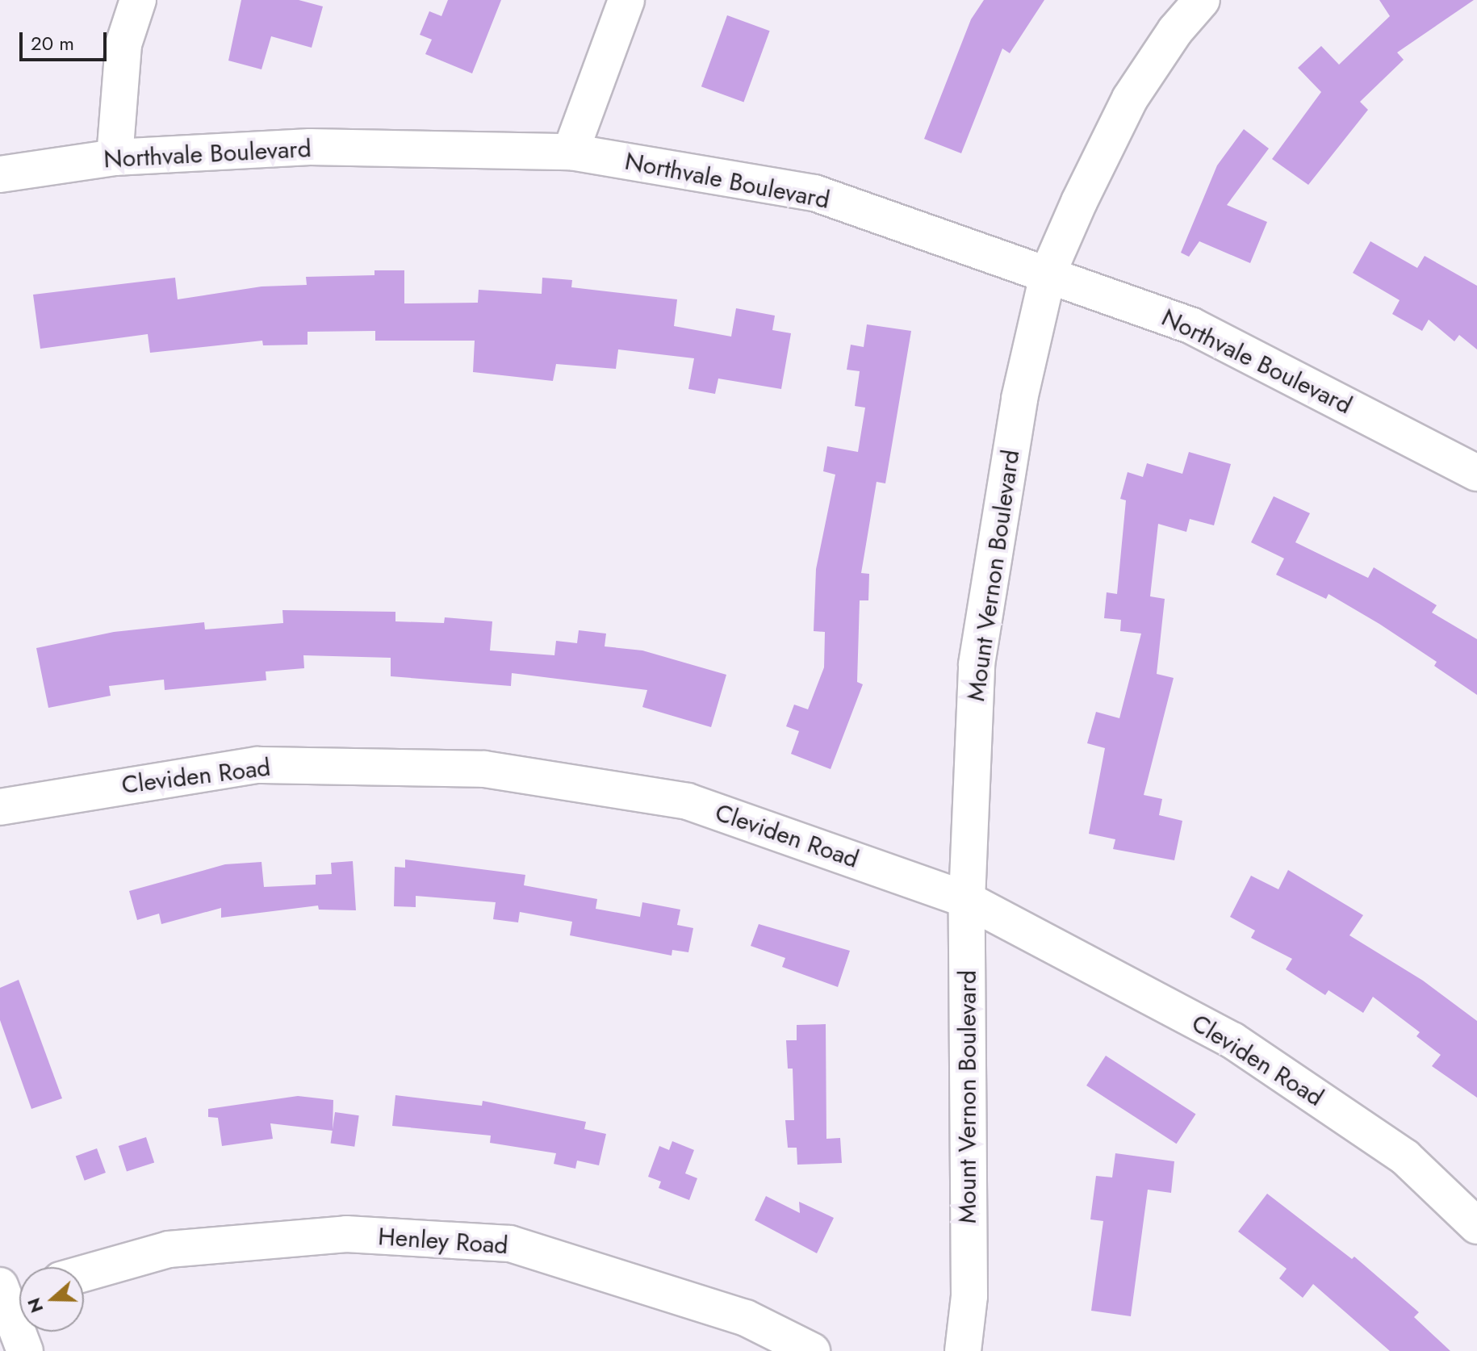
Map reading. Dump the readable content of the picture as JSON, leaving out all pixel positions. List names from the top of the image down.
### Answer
{
  "streets": {
    "street": [
      "Northvale Boulevard",
      "Mount Vernon Boulevard",
      "Cleviden Road",
      "Henley Road"
    ]
  },
  "crossings": [
    ["Northvale Boulevard", "Mount Vernon Boulevard"],
    ["Mount Vernon Boulevard", "Cleviden Road"]
  ],
  "scale_bar": "20 m",
  "north": "left"
}
